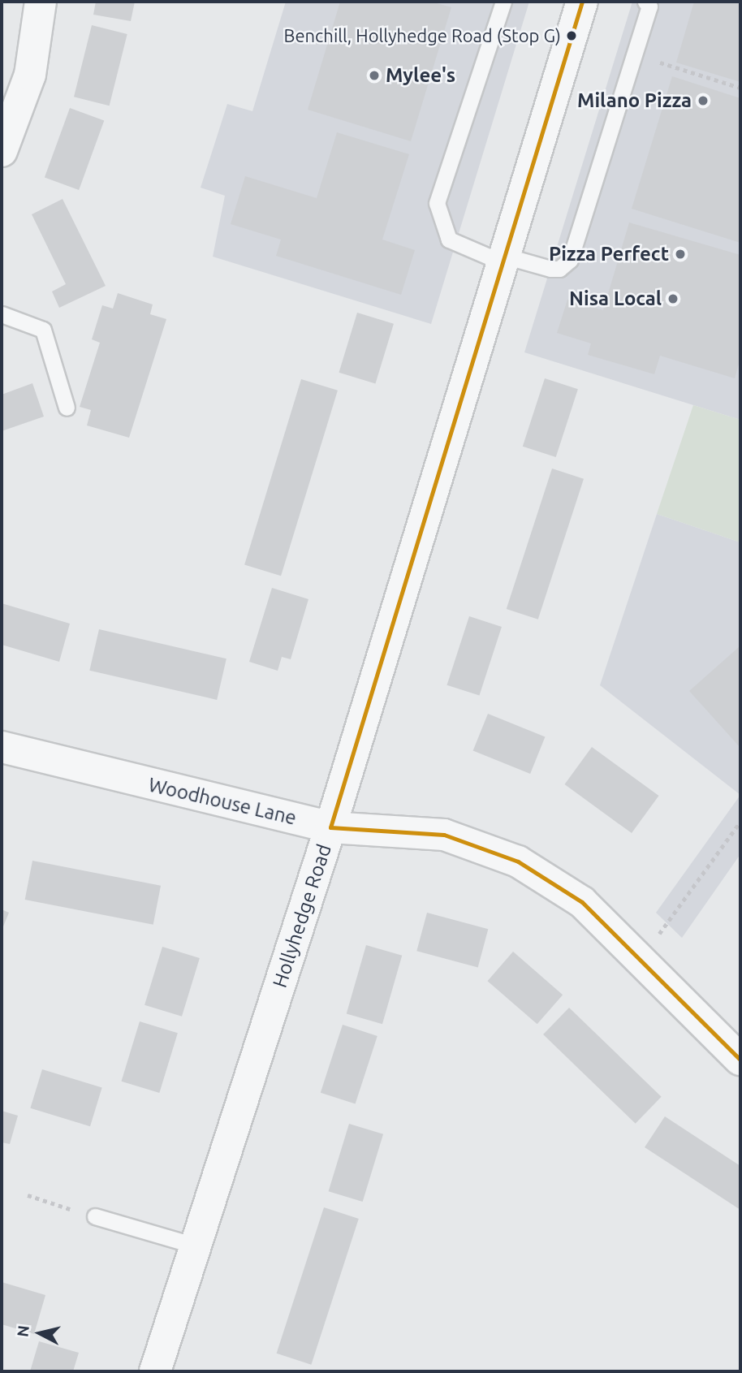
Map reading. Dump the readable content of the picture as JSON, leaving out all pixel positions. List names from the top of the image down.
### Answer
{
  "streets": {
    "street": ["Woodhouse Lane", "Hollyhedge Road"]
  },
  "crossings": [
    ["Woodhouse Lane", "Hollyhedge Road"]
  ],
  "places": [
    "Benchill, Hollyhedge Road (Stop G)",
    "Mylee's",
    "Milano Pizza",
    "Pizza Perfect",
    "Nisa Local"
  ],
  "north": "left"
}
